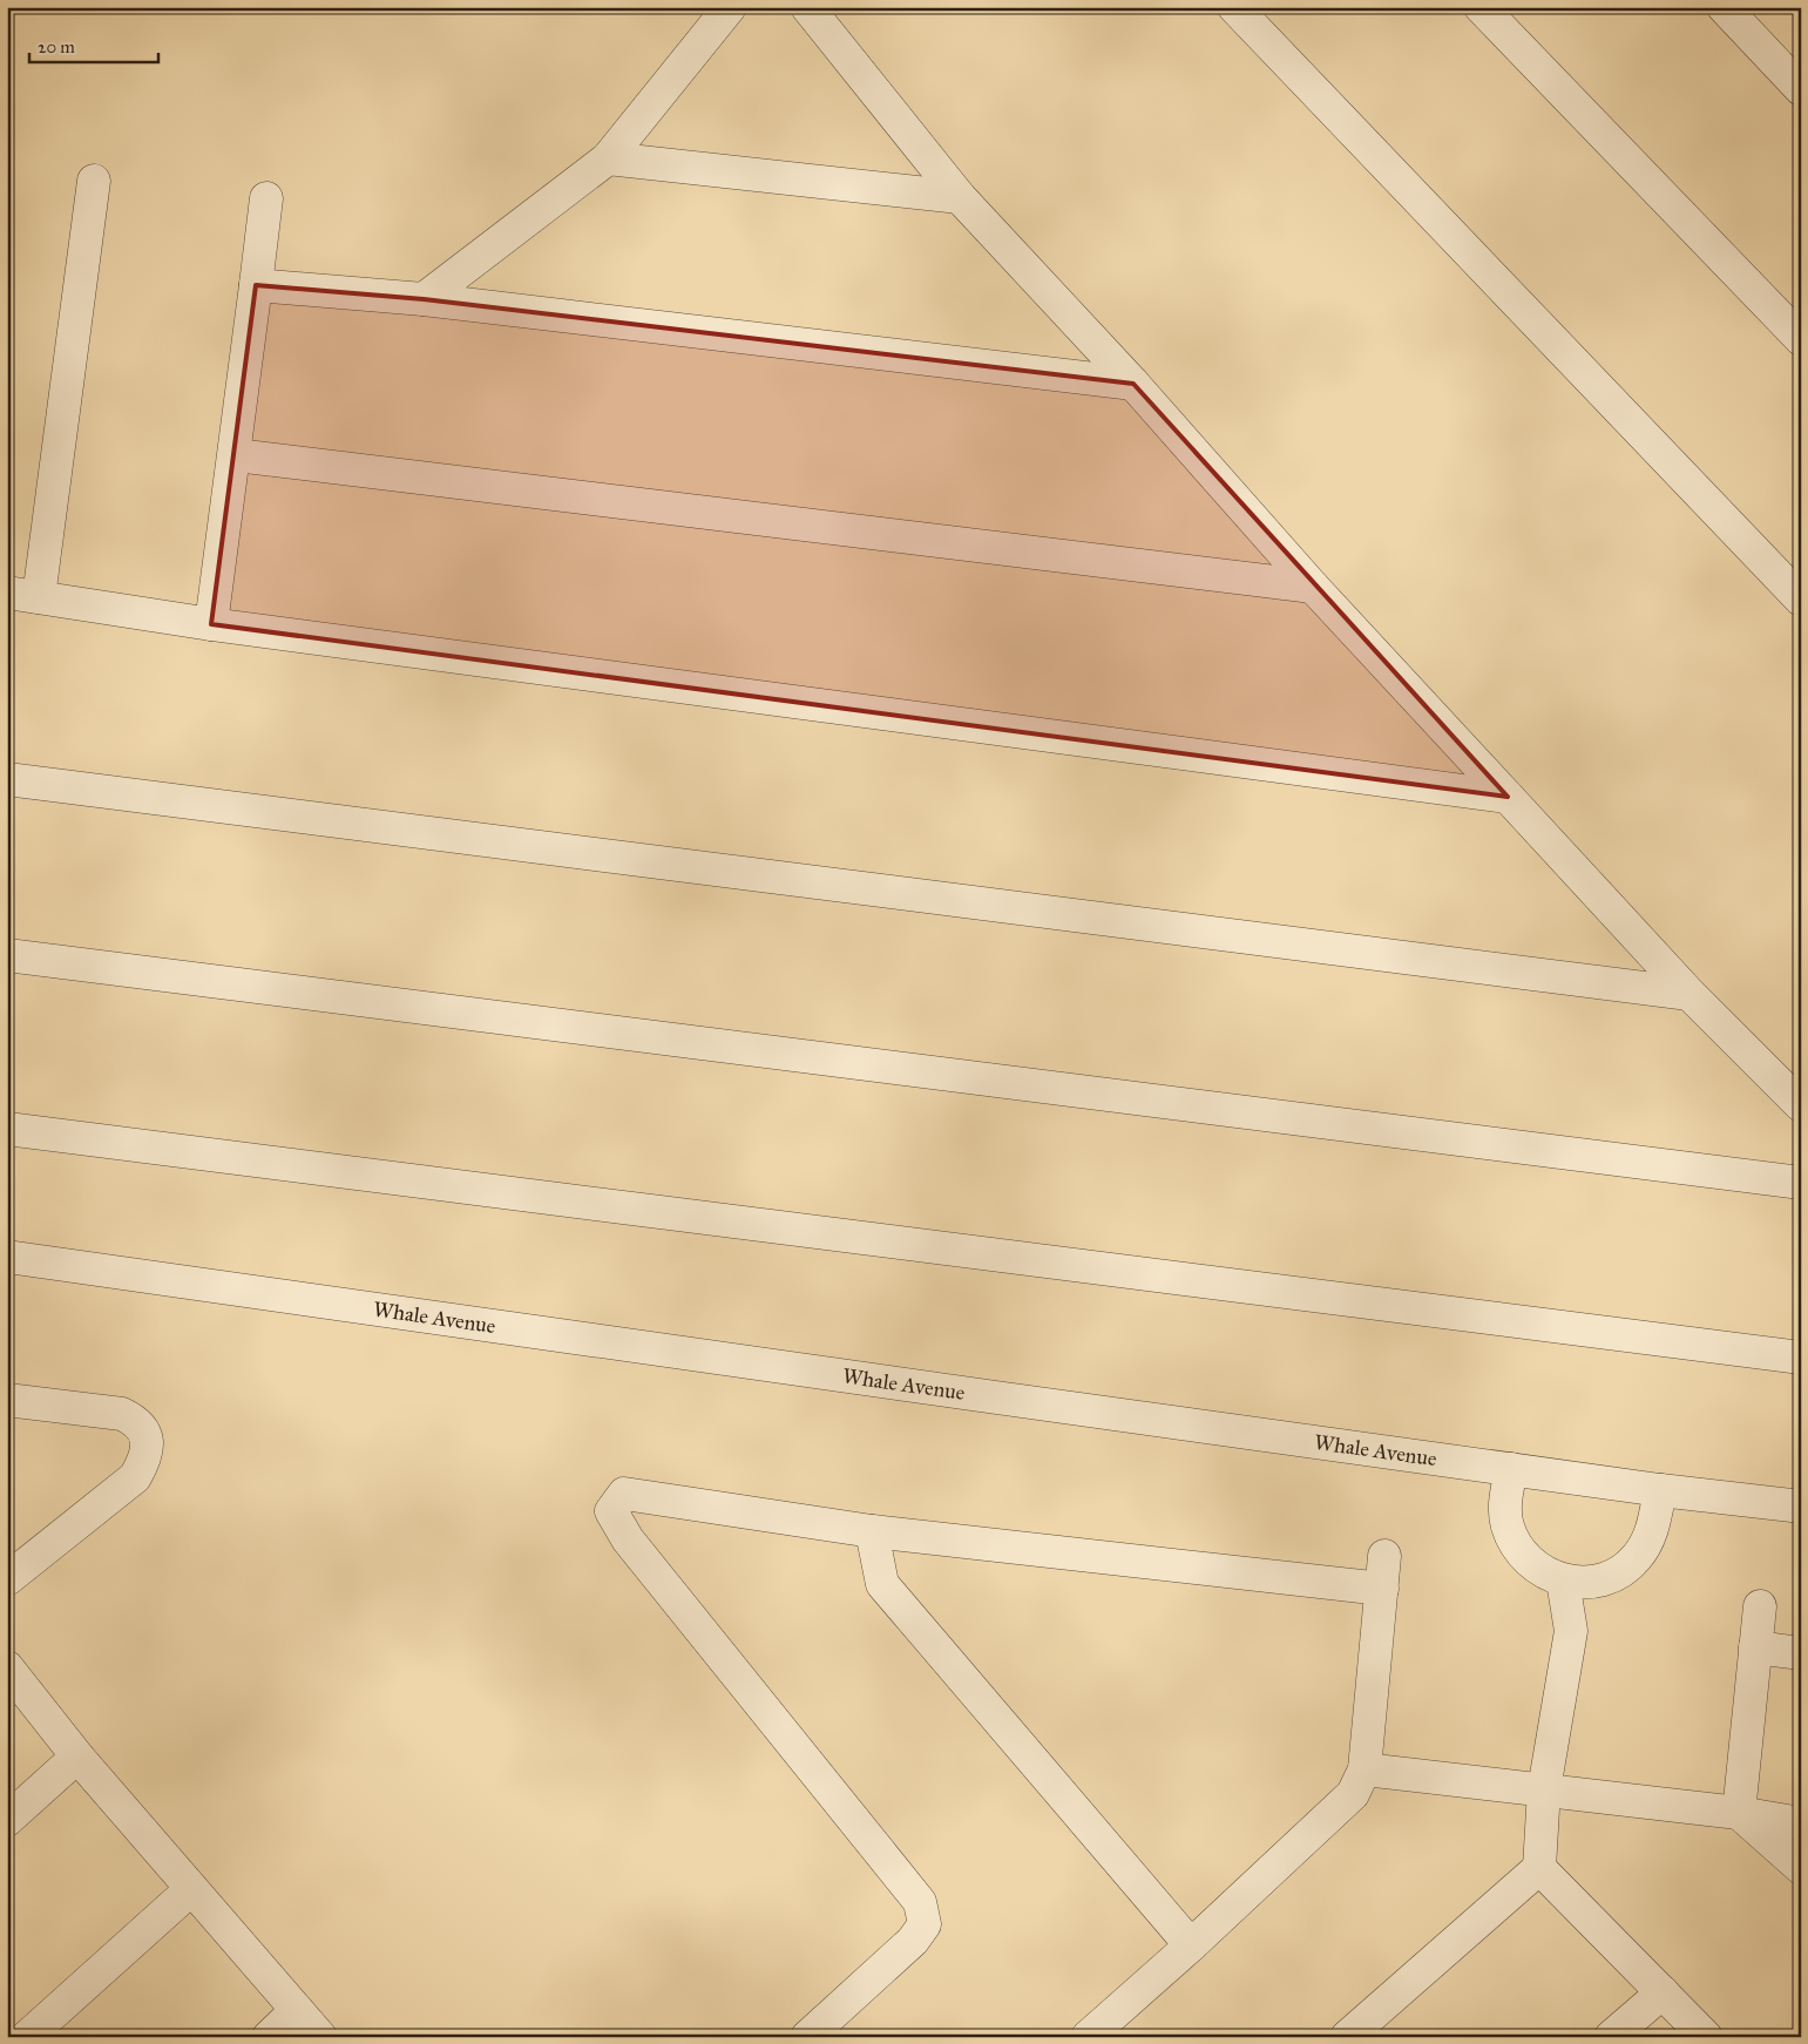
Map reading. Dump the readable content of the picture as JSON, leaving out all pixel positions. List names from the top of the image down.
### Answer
{
  "streets": {
    "street": ["Whale Avenue"]
  },
  "scale_bar": "20 m"
}
